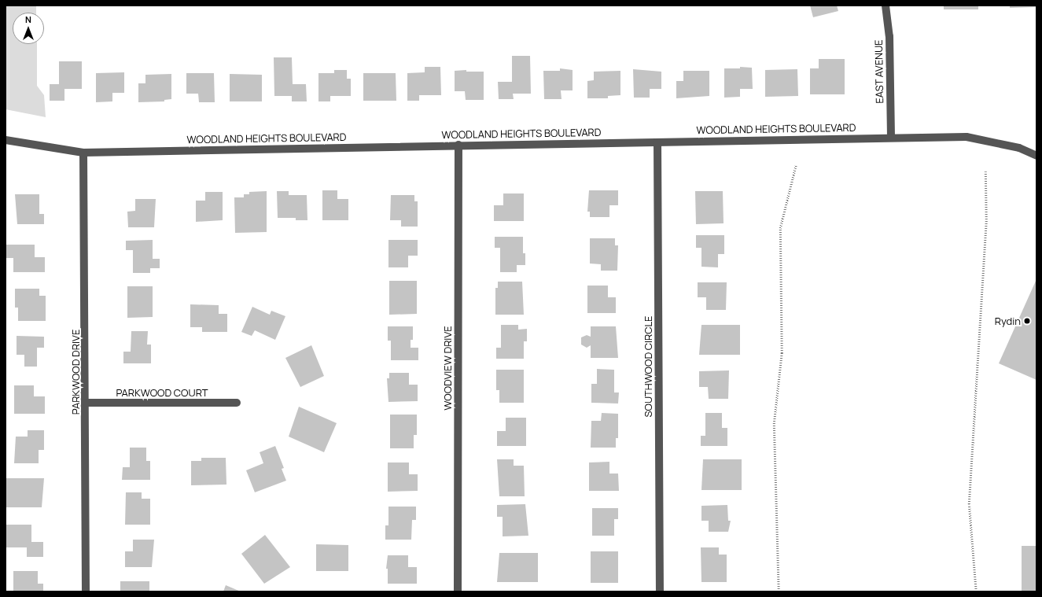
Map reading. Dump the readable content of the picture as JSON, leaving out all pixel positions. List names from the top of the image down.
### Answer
{
  "streets": {
    "street": [
      "EAST AVENUE",
      "WOODLAND HEIGHTS BOULEVARD",
      "SOUTHWOOD CIRCLE",
      "WOODVIEW DRIVE",
      "PARKWOOD DRIVE",
      "PARKWOOD COURT"
    ]
  },
  "crossings": [
    ["EAST AVENUE", "WOODLAND HEIGHTS BOULEVARD"],
    ["WOODLAND HEIGHTS BOULEVARD", "SOUTHWOOD CIRCLE"],
    ["WOODLAND HEIGHTS BOULEVARD", "WOODVIEW DRIVE"],
    ["WOODLAND HEIGHTS BOULEVARD", "PARKWOOD DRIVE"],
    ["PARKWOOD DRIVE", "PARKWOOD COURT"]
  ],
  "places": ["Rydin"],
  "north": "top"
}
